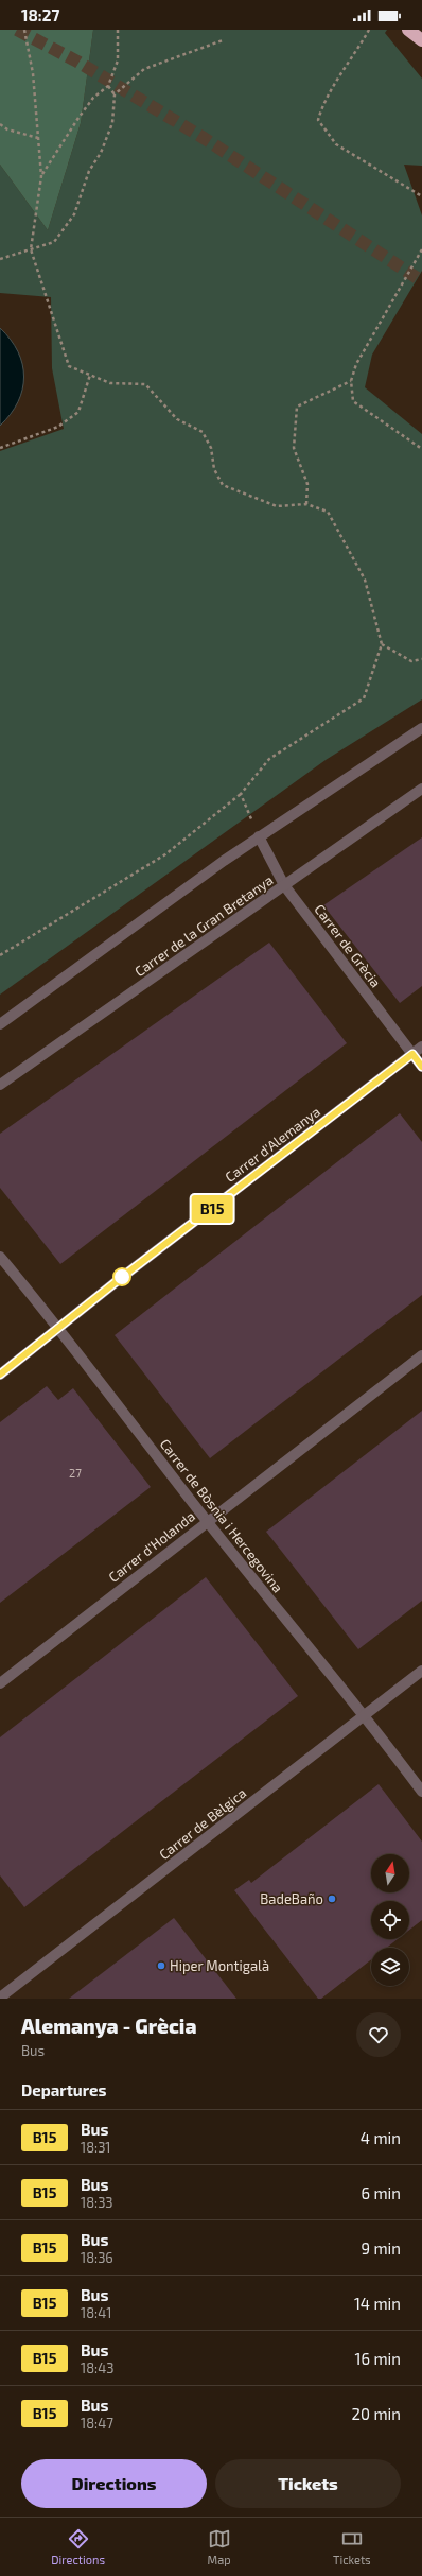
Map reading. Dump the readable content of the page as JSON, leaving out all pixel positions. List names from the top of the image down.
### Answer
{
  "streets": {
    "street": [
      "Carrer de la Gran Bretanya",
      "Carrer de Grècia",
      "Carrer d'Alemanya",
      "Carrer de Bòsnia i Hercegovina",
      "Carrer d'Holanda",
      "Carrer de Bèlgica"
    ]
  },
  "crossings": [
    ["Carrer de la Gran Bretanya", "Carrer de Grècia"],
    ["Carrer de Grècia", "Carrer d'Alemanya"],
    ["Carrer d'Alemanya", "Carrer de Bòsnia i Hercegovina"],
    ["Carrer de Bòsnia i Hercegovina", "Carrer d'Holanda"],
    ["Carrer de Bòsnia i Hercegovina", "Carrer de Bèlgica"]
  ],
  "places": ["BadeBaño", "Hiper Montigalà"],
  "lines": ["bus line B15"],
  "house_numbers": ["27"],
  "north": "top",
  "page": {
    "status": "18:27",
    "on_map": "B15",
    "heading": [
      ["Alemanya - Grècia", "Bus"],
      "Departures"
    ],
    "list": [
      {
        "mark": "B15",
        "name": "Bus",
        "note": "18:31",
        "value": "4 min"
      },
      {
        "mark": "B15",
        "name": "Bus",
        "note": "18:33",
        "value": "6 min"
      },
      {
        "mark": "B15",
        "name": "Bus",
        "note": "18:36",
        "value": "9 min"
      },
      {
        "mark": "B15",
        "name": "Bus",
        "note": "18:41",
        "value": "14 min"
      },
      {
        "mark": "B15",
        "name": "Bus",
        "note": "18:43",
        "value": "16 min"
      },
      {
        "mark": "B15",
        "name": "Bus",
        "note": "18:47",
        "value": "20 min"
      }
    ],
    "buttons": ["Directions", "Tickets"],
    "tabs": ["Directions", "Map", "Tickets"]
  }
}
